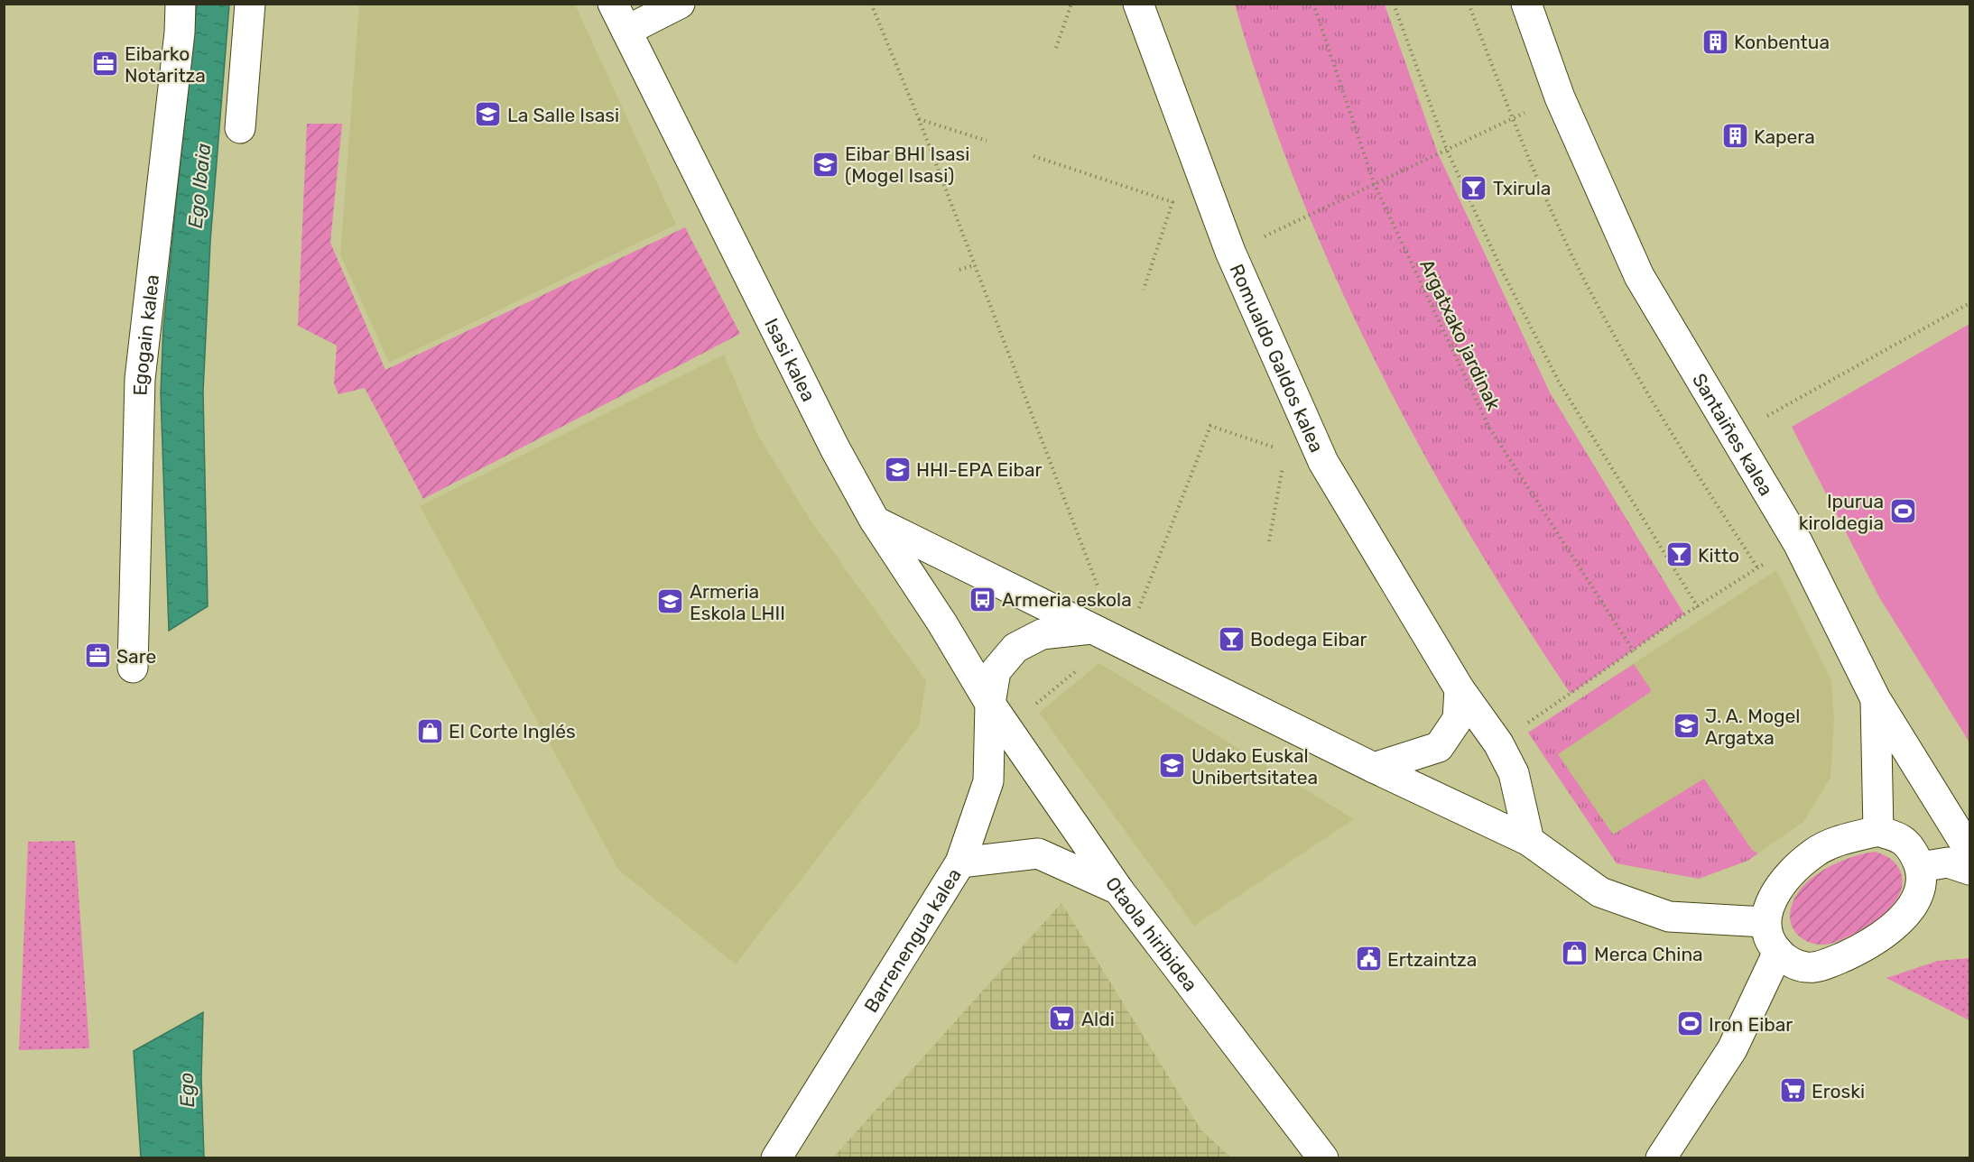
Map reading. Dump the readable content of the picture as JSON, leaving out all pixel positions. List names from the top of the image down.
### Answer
{
  "streets": {
    "street": [
      "Egogain kalea",
      "Romualdo Galdos kalea",
      "Isasi kalea",
      "Santaiñes kalea",
      "Otaola hiribidea",
      "Barrenengua kalea"
    ],
    "path": ["Argatxako jardinak"]
  },
  "crossings": [
    ["Isasi kalea", "Otaola hiribidea"],
    ["Otaola hiribidea", "Barrenengua kalea"]
  ],
  "water": ["Ego Ibaia", "Ego"],
  "places": {
    "building": ["Konbentua", "Kapera"],
    "office": ["Eibarko Notaritza", "Sare"],
    "school or university": [
      "La Salle Isasi",
      "Eibar BHI Isasi (Mogel Isasi)",
      "HHI-EPA Eibar",
      "Armeria Eskola LHII",
      "J. A. Mogel Argatxa",
      "Udako Euskal Unibertsitatea"
    ],
    "bar": ["Txirula", "Kitto", "Bodega Eibar"],
    "sports": ["Ipurua kiroldegia", "Iron Eibar"],
    "bus stop": ["Armeria eskola"],
    "shop": ["El Corte Inglés", "Merca China"],
    "public building": ["Ertzaintza"],
    "supermarket": ["Aldi", "Eroski"]
  }
}
